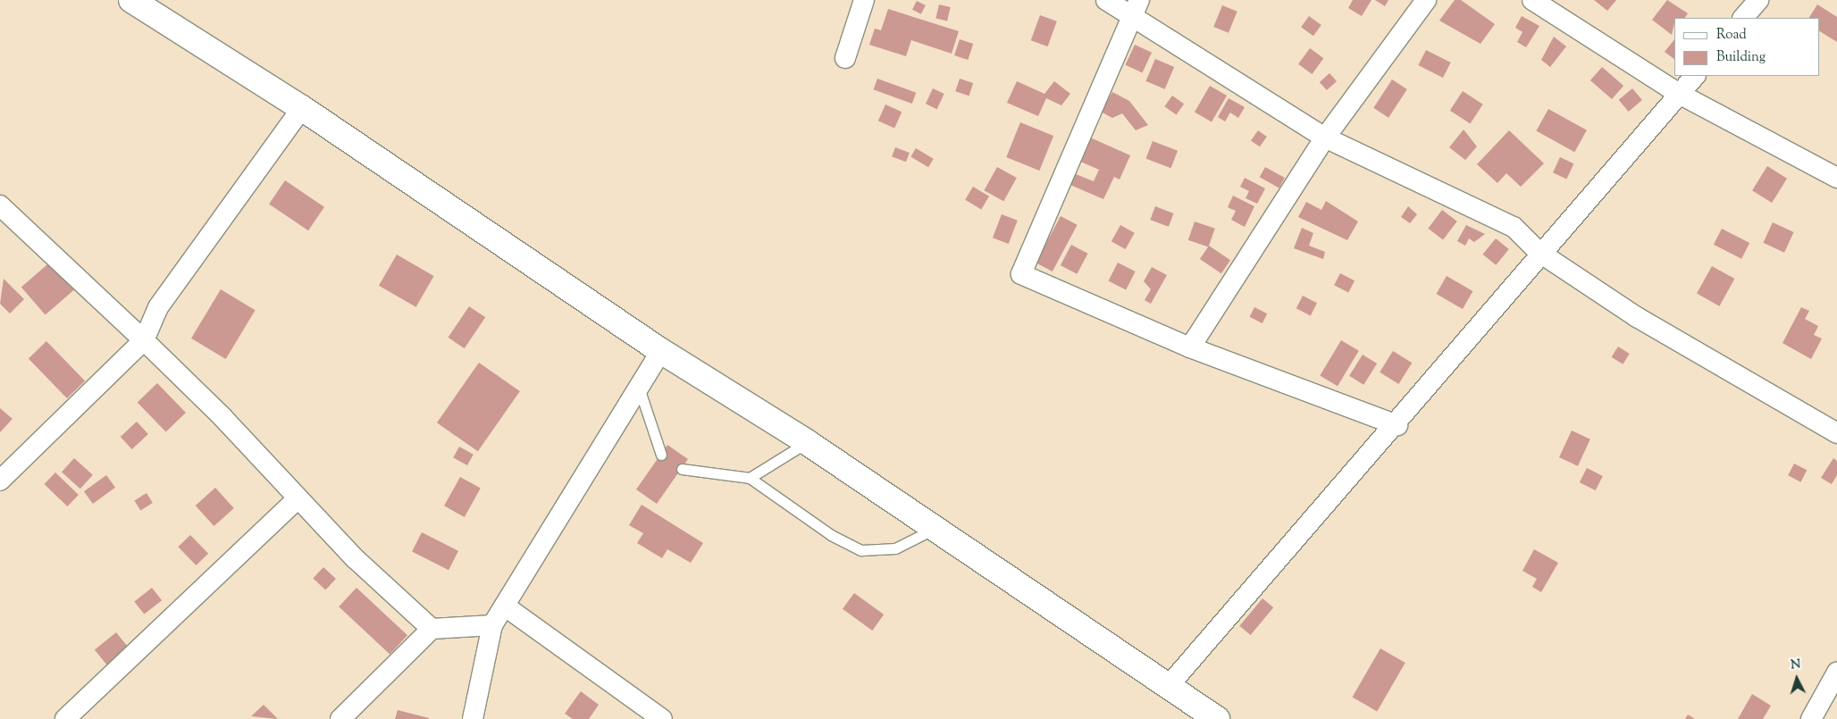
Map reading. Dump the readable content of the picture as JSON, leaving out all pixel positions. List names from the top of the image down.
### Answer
{
  "legend": ["Road", "Building"],
  "north": "top"
}
